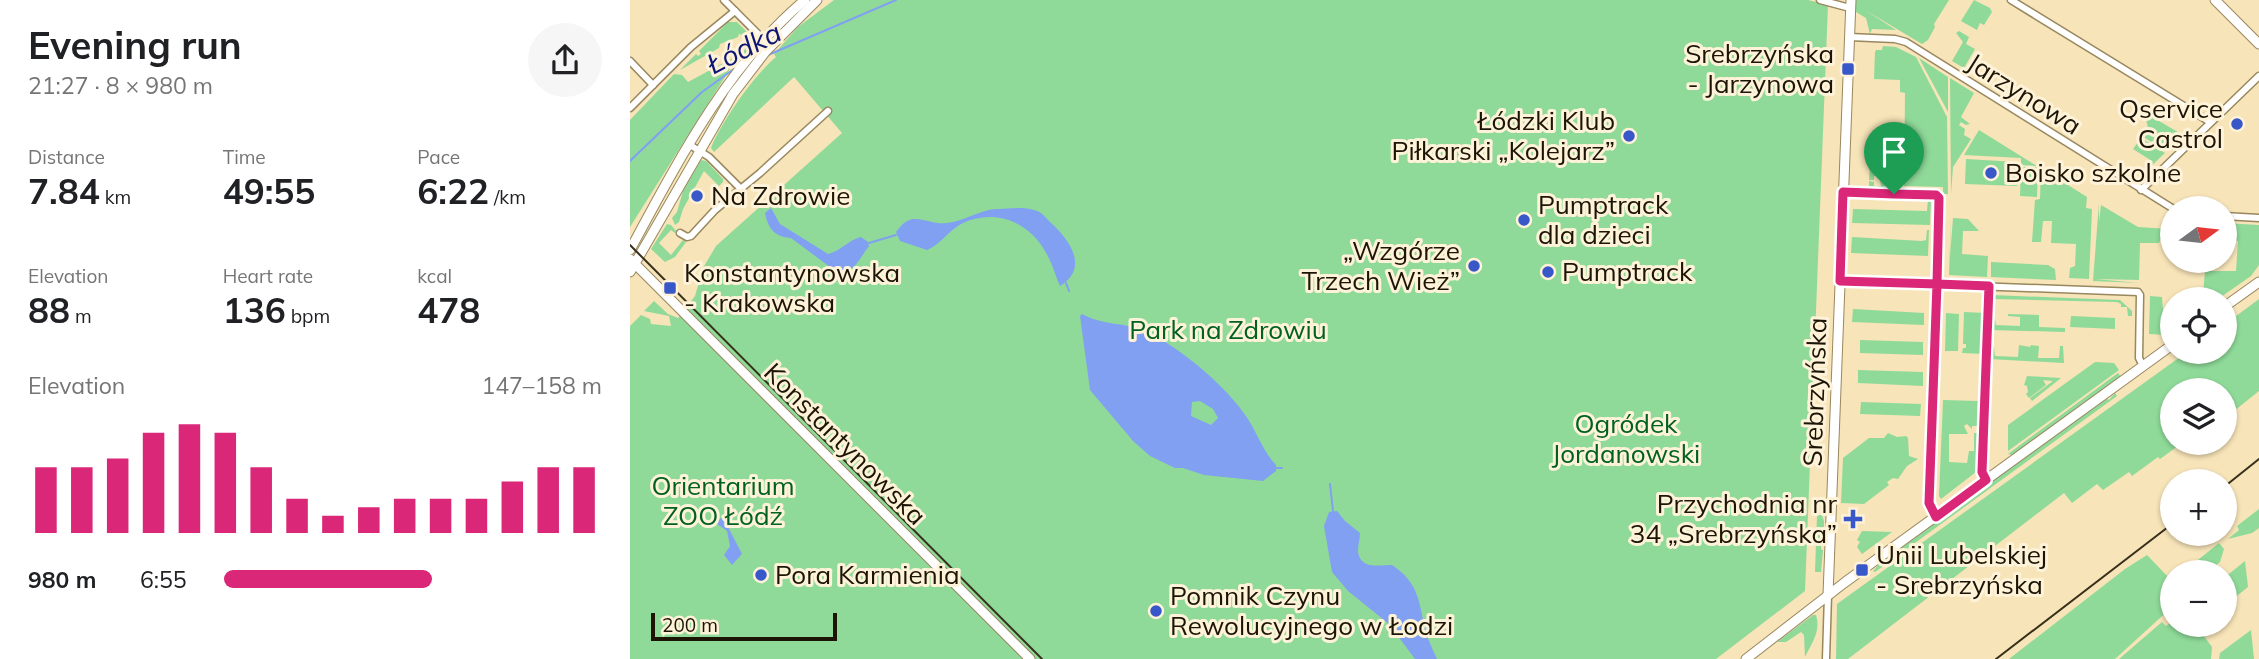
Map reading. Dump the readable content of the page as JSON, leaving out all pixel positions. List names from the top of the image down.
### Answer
{
  "streets": {
    "main road": ["Srebrzyńska", "Konstantynowska"],
    "street": ["Jarzynowa"]
  },
  "crossings": [
    ["Jarzynowa", "Srebrzyńska"]
  ],
  "water": ["Łódka"],
  "parks": ["Park na Zdrowiu", "Ogródek Jordanowski", "Orientarium ZOO Łódź"],
  "places": {
    "transit": ["Srebrzyńska - Jarzynowa", "Konstantynowska - Krakowska", "Unii Lubelskiej - Srebrzyńska"],
    "other": [
      "Qservice Castrol",
      "Łódzki Klub Piłkarski „Kolejarz”",
      "Boisko szkolne",
      "Na Zdrowie",
      "Pumptrack dla dzieci",
      "„Wzgórze Trzech Wież”",
      "Pumptrack",
      "Pora Karmienia",
      "Pomnik Czynu Rewolucyjnego w Łodzi"
    ],
    "health": ["Przychodnia nr 34 „Srebrzyńska”"]
  },
  "scale_bar": "200 m",
  "north": "right",
  "page": {
    "heading": ["Evening run", "21:27 · 8 × 980 m"],
    "stats": [
      ["Distance", "7.84 km"],
      ["Time", "49:55"],
      ["Pace", "6:22 /km"],
      ["Elevation", "88 m"],
      ["Heart rate", "136 bpm"],
      ["kcal", "478"]
    ],
    "map_buttons": ["+", "−"],
    "chart": ["Elevation", "147–158 m"],
    "list": [
      {
        "name": "980 m",
        "note": "6:55"
      }
    ],
    "scale": "200 m"
  }
}
